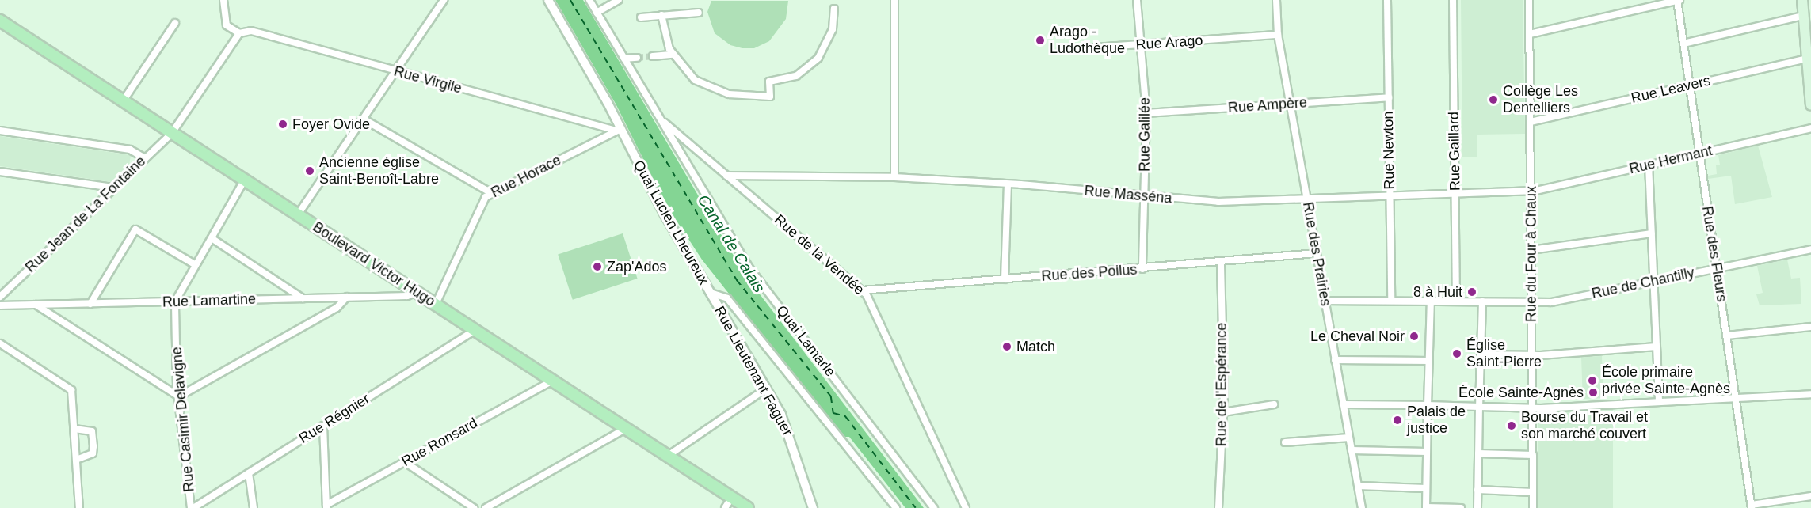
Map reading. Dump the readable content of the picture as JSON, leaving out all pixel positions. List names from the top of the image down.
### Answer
{
  "streets": {
    "main road": ["Boulevard Victor Hugo"],
    "street": [
      "Rue Arago",
      "Rue Virgile",
      "Rue Leavers",
      "Rue Ampère",
      "Rue Galilée",
      "Rue Newton",
      "Rue Gaillard",
      "Rue Hermant",
      "Rue Horace",
      "Rue Masséna",
      "Rue Jean de La Fontaine",
      "Quai Lucien Lheureux",
      "Rue des Prairies",
      "Rue du Four à Chaux",
      "Rue des Fleurs",
      "Rue de la Vendée",
      "Rue des Poilus",
      "Rue de Chantilly",
      "Rue Lamartine",
      "Quai Lamarle",
      "Rue Lieutenant Faguer",
      "Rue de l'Espérance",
      "Rue Régnier",
      "Rue Casimir Delavigne",
      "Rue Ronsard"
    ]
  },
  "crossings": [
    ["Rue Arago", "Rue Galilée"],
    ["Rue Arago", "Rue des Prairies"],
    ["Rue Virgile", "Rue Horace"],
    ["Rue Virgile", "Rue Jean de La Fontaine"],
    ["Rue Virgile", "Quai Lucien Lheureux"],
    ["Rue Leavers", "Rue du Four à Chaux"],
    ["Rue Leavers", "Rue des Fleurs"],
    ["Rue Ampère", "Rue Galilée"],
    ["Rue Ampère", "Rue Newton"],
    ["Rue Ampère", "Rue des Prairies"],
    ["Rue Galilée", "Rue Masséna"],
    ["Rue Galilée", "Rue des Poilus"],
    ["Rue Newton", "Rue Masséna"],
    ["Rue Newton", "Rue de Chantilly"],
    ["Rue Gaillard", "Rue Masséna"],
    ["Rue Gaillard", "Rue de Chantilly"],
    ["Rue Hermant", "Rue Masséna"],
    ["Rue Hermant", "Rue du Four à Chaux"],
    ["Rue Hermant", "Rue des Fleurs"],
    ["Rue Horace", "Quai Lucien Lheureux"],
    ["Rue Horace", "Boulevard Victor Hugo"],
    ["Rue Masséna", "Rue des Prairies"],
    ["Rue Masséna", "Rue du Four à Chaux"],
    ["Rue Masséna", "Rue de la Vendée"],
    ["Rue Jean de La Fontaine", "Boulevard Victor Hugo"],
    ["Quai Lucien Lheureux", "Rue Lieutenant Faguer"],
    ["Rue des Prairies", "Rue des Poilus"],
    ["Rue des Prairies", "Rue de Chantilly"],
    ["Rue du Four à Chaux", "Rue de Chantilly"],
    ["Rue des Fleurs", "Rue de Chantilly"],
    ["Rue de la Vendée", "Rue des Poilus"],
    ["Rue de la Vendée", "Quai Lamarle"],
    ["Boulevard Victor Hugo", "Rue Lamartine"],
    ["Boulevard Victor Hugo", "Rue Régnier"],
    ["Boulevard Victor Hugo", "Rue Ronsard"],
    ["Rue des Poilus", "Rue de l'Espérance"],
    ["Rue Lamartine", "Rue Casimir Delavigne"],
    ["Rue Régnier", "Rue Casimir Delavigne"]
  ],
  "water": ["Canal de Calais"],
  "places": [
    "Arago - Ludothèque",
    "Collège Les Dentelliers",
    "Foyer Ovide",
    "Ancienne église Saint-Benoît-Labre",
    "Zap'Ados",
    "8 à Huit",
    "Le Cheval Noir",
    "Match",
    "Église Saint-Pierre",
    "École primaire privée Sainte-Agnès",
    "École Sainte-Agnès",
    "Palais de justice",
    "Bourse du Travail et son marché couvert"
  ]
}
